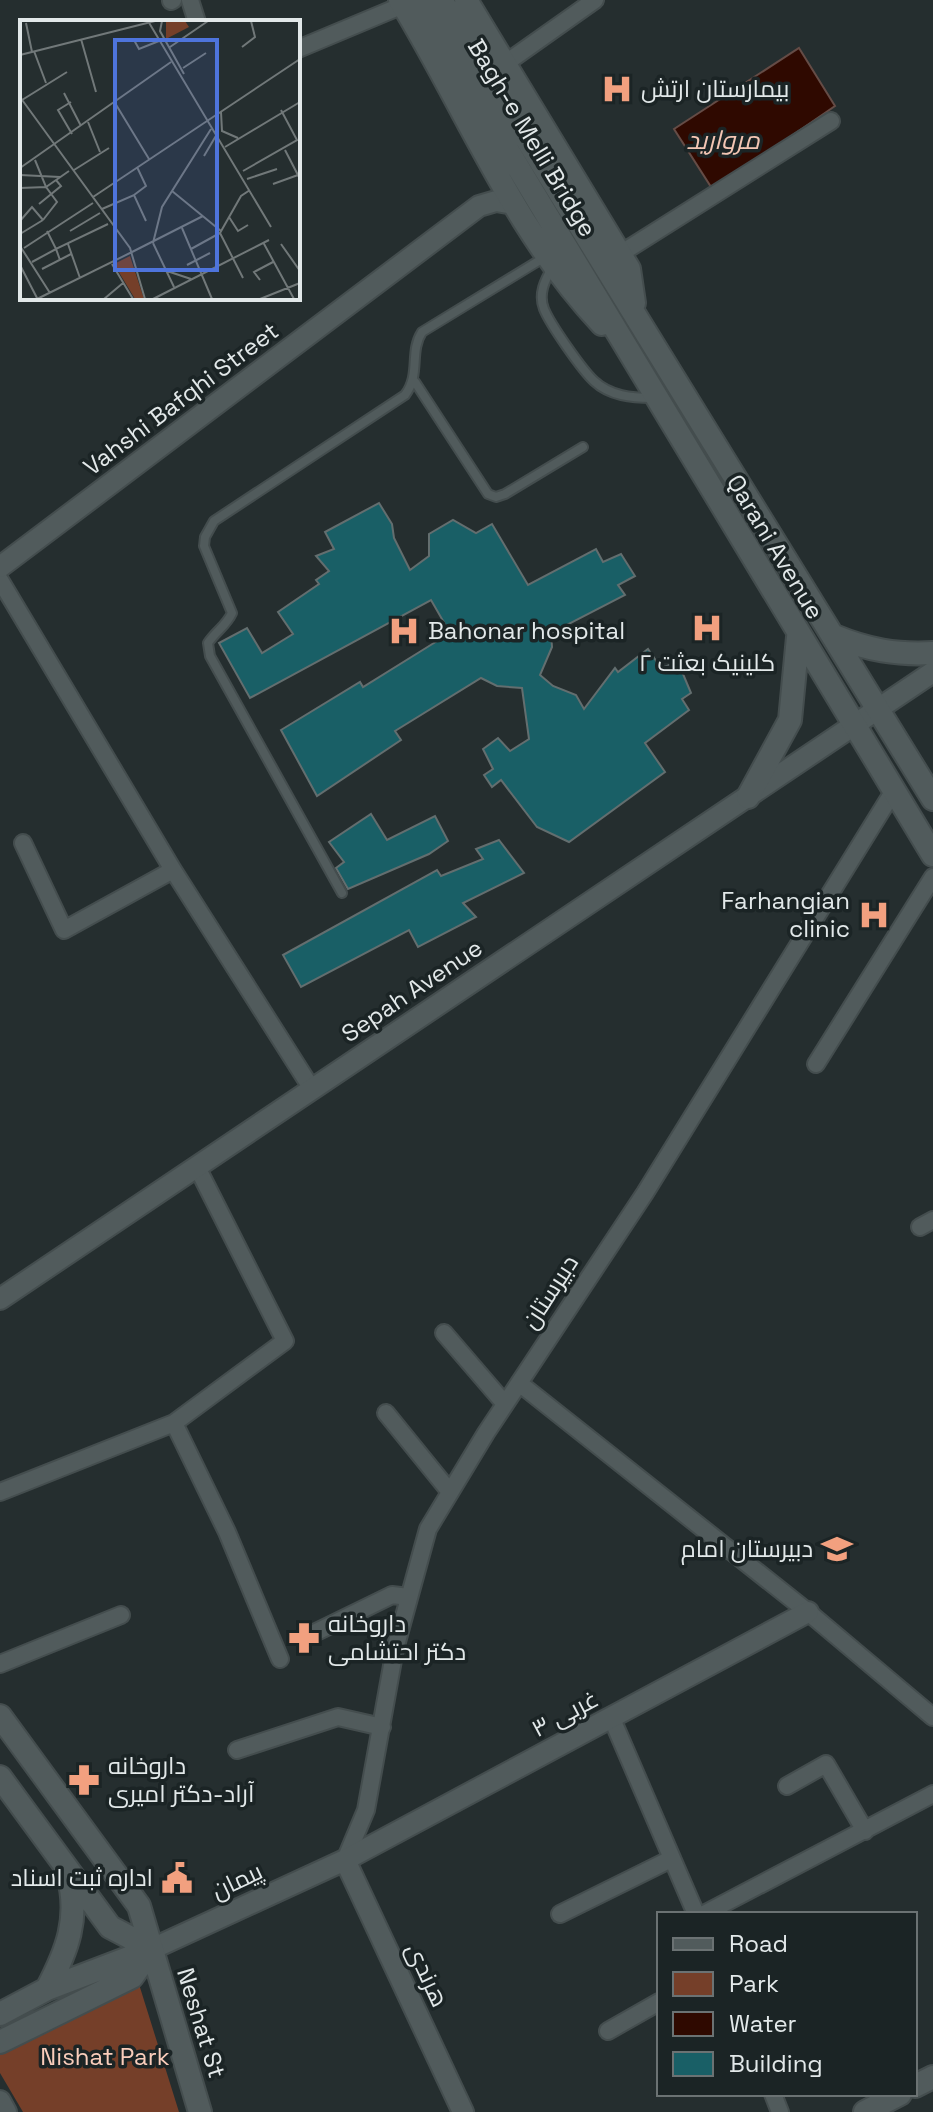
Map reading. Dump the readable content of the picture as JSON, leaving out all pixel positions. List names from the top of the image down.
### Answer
{
  "streets": {
    "main road": ["Bagh-e Melli Bridge", "Qarani Avenue", "Neshat St"],
    "street": [
      "Vahshi Bafqhi Street",
      "Sepah Avenue",
      "دبیرستان",
      "۳ غربی",
      "پیمان",
      "هرندی"
    ]
  },
  "crossings": [
    ["Bagh-e Melli Bridge", "Qarani Avenue"],
    ["Qarani Avenue", "Sepah Avenue"],
    ["Qarani Avenue", "دبیرستان"],
    ["دبیرستان", "۳ غربی"],
    ["دبیرستان", "پیمان"],
    ["دبیرستان", "هرندی"],
    ["۳ غربی", "پیمان"],
    ["۳ غربی", "هرندی"],
    ["پیمان", "هرندی"],
    ["پیمان", "Neshat St"]
  ],
  "water": ["مروارید"],
  "parks": ["Nishat Park"],
  "places": {
    "hospital": [
      "بیمارستان ارتش",
      "کلینیک بعثت ۲",
      "Bahonar hospital",
      "Farhangian clinic"
    ],
    "school or university": ["دبیرستان امام"],
    "pharmacy": ["داروخانه دکتر احتشامی", "داروخانه آراد-دکتر امیری"],
    "public building": ["اداره ثبت اسناد"]
  },
  "legend": [
    "Road",
    "Park",
    "Water",
    "Building"
  ]
}
